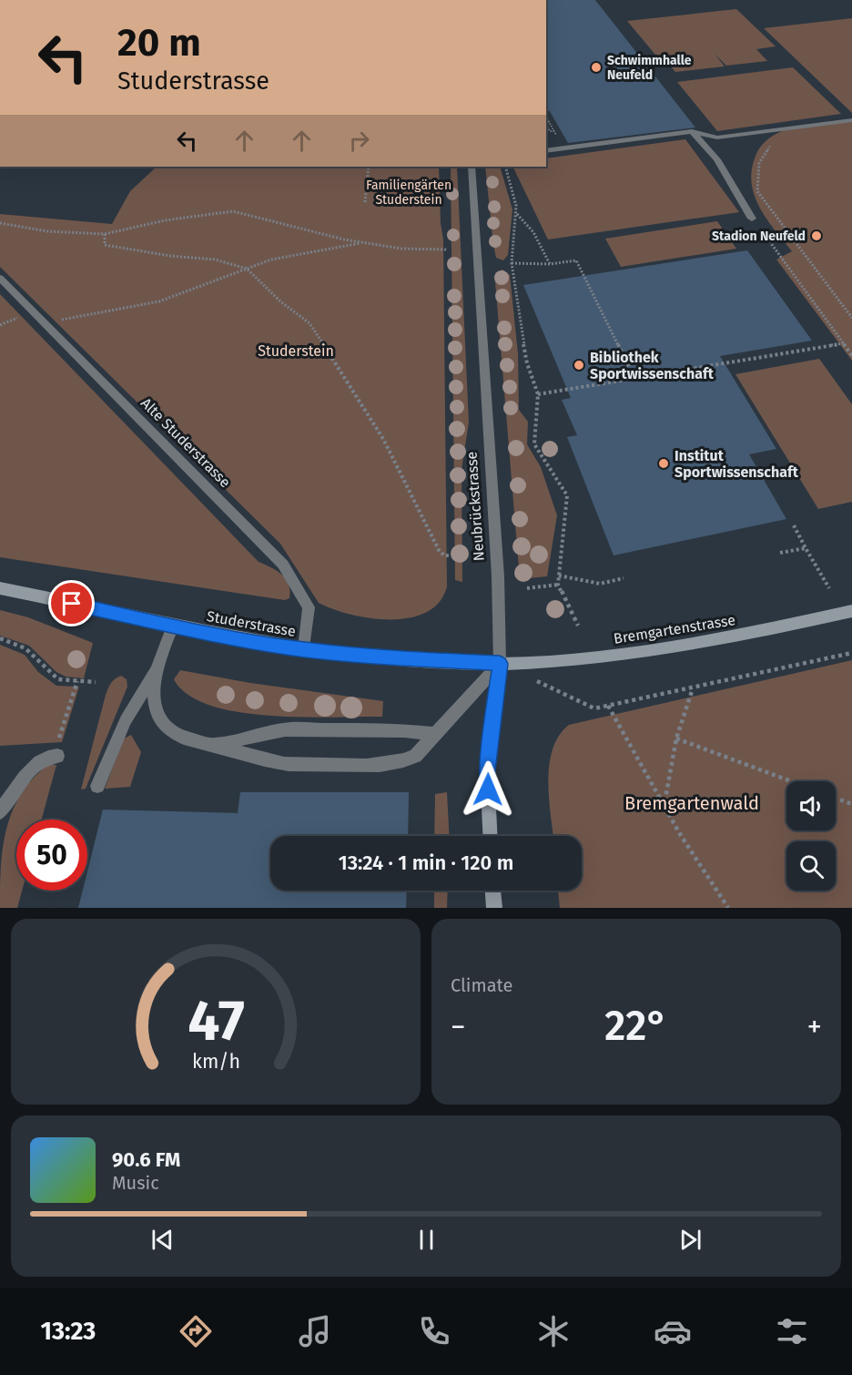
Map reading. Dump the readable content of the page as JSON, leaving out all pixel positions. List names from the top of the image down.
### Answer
{
  "streets": {
    "main road": ["Neubrückstrasse", "Studerstrasse", "Bremgartenstrasse"],
    "street": ["Alte Studerstrasse"]
  },
  "crossings": [
    ["Alte Studerstrasse", "Studerstrasse"],
    ["Neubrückstrasse", "Studerstrasse"],
    ["Neubrückstrasse", "Bremgartenstrasse"],
    ["Studerstrasse", "Bremgartenstrasse"]
  ],
  "parks": ["Familiengärten Studerstein", "Studerstein", "Bremgartenwald"],
  "places": [
    "Schwimmhalle Neufeld",
    "Stadion Neufeld",
    "Bibliothek Sportwissenschaft",
    "Institut Sportwissenschaft"
  ],
  "page": {
    "turn": ["20 m", "Studerstrasse"],
    "limit": "50",
    "trip": "13:24 · 1 min · 120 m",
    "tile": "Climate",
    "heat": ["−", "22°", "+"],
    "song": ["90.6 FM", "Music"],
    "tabs": "13:23",
    "gauge": ["47", "km/h"]
  }
}
